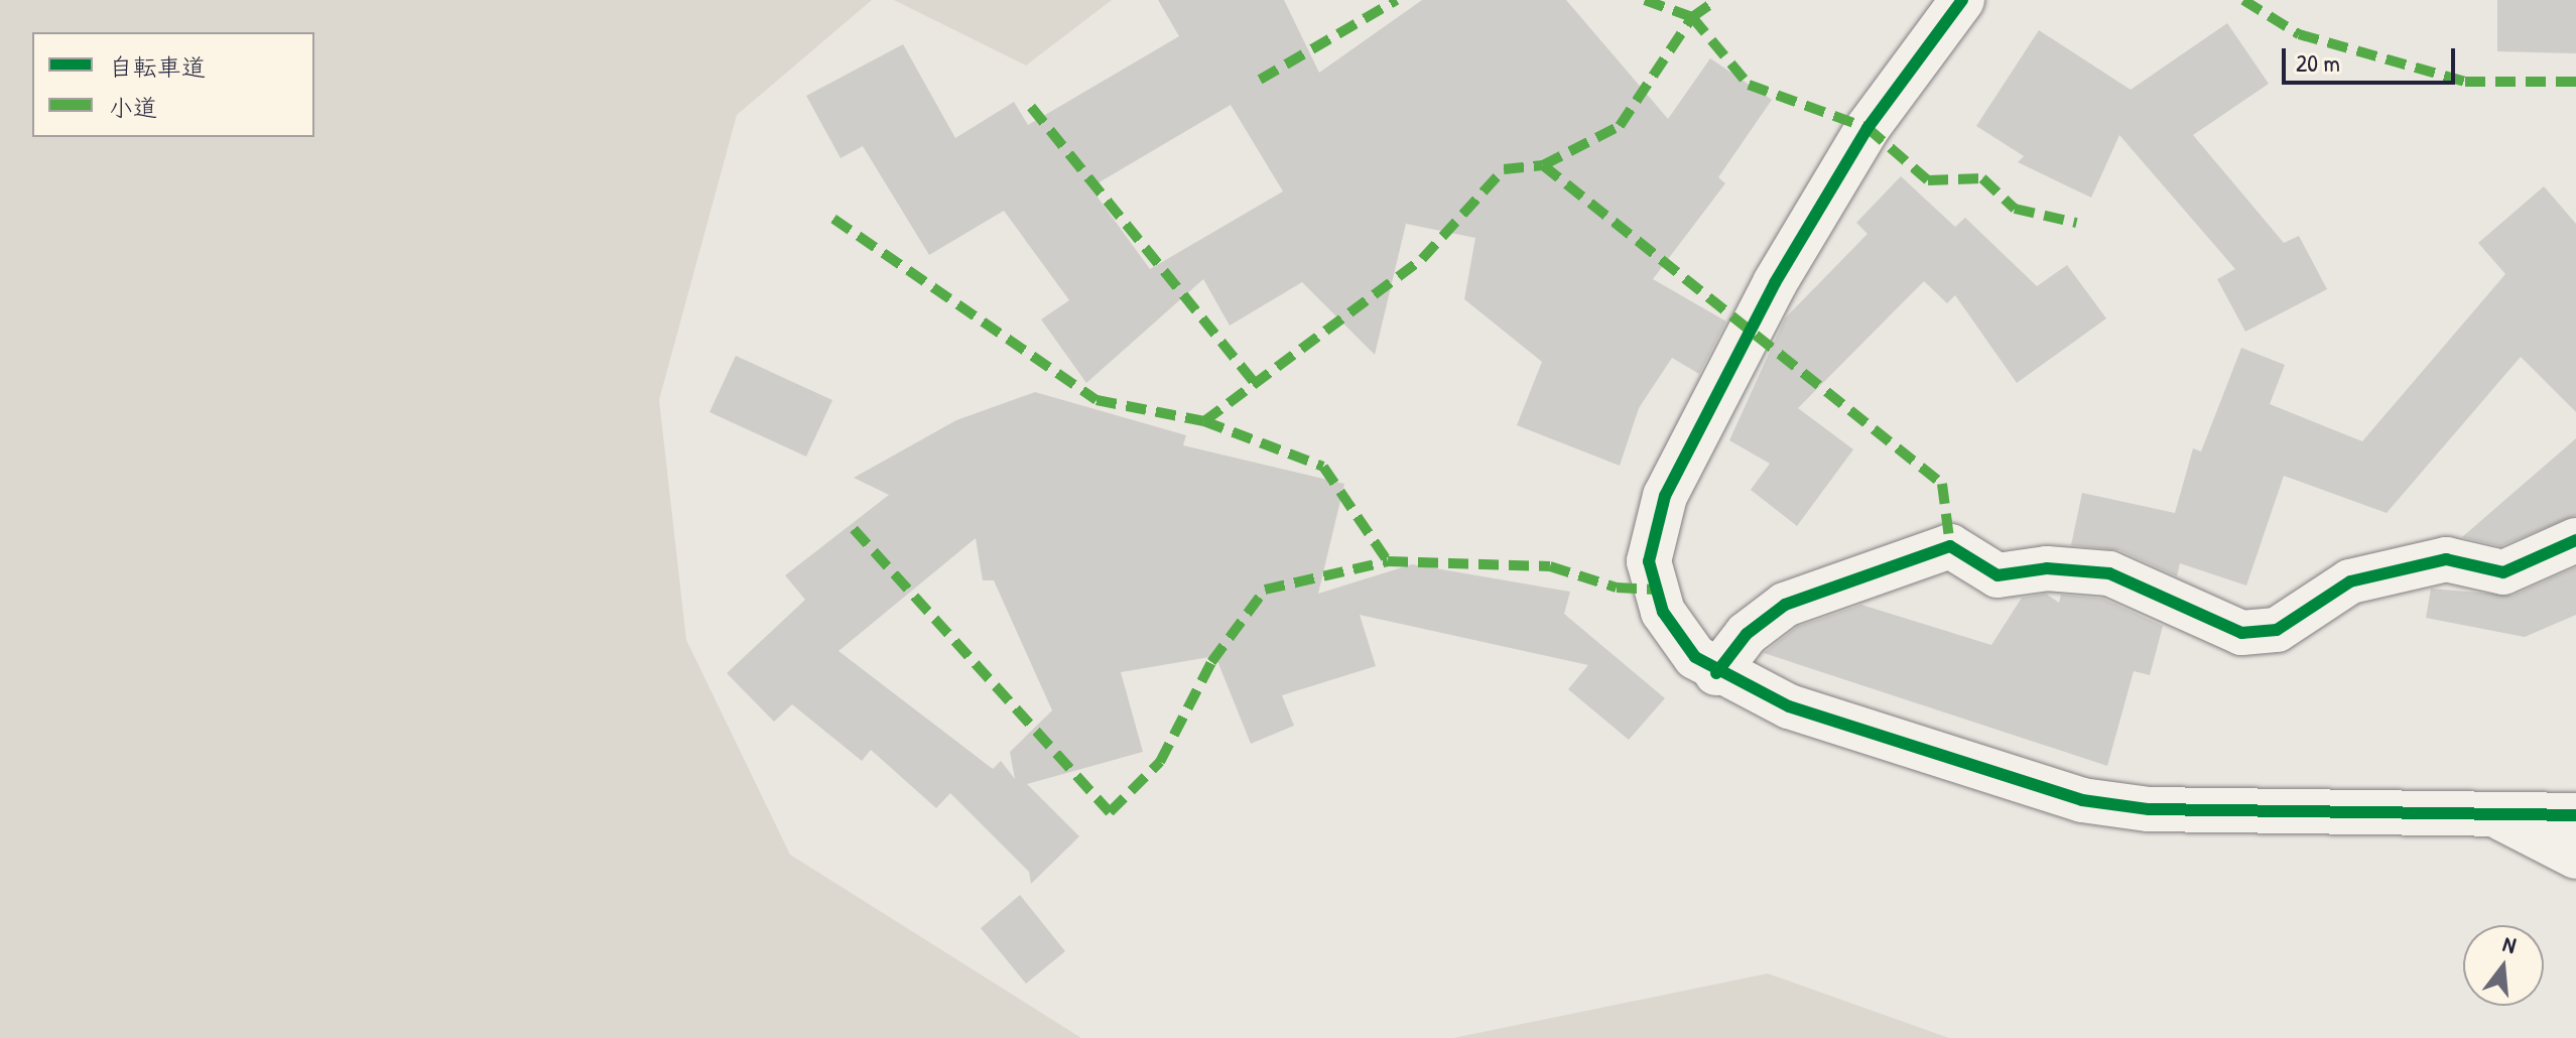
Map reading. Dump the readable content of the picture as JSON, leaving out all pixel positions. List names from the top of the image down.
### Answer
{
  "legend": ["自転車道", "小道"],
  "scale_bar": "20 m",
  "north": "top"
}
